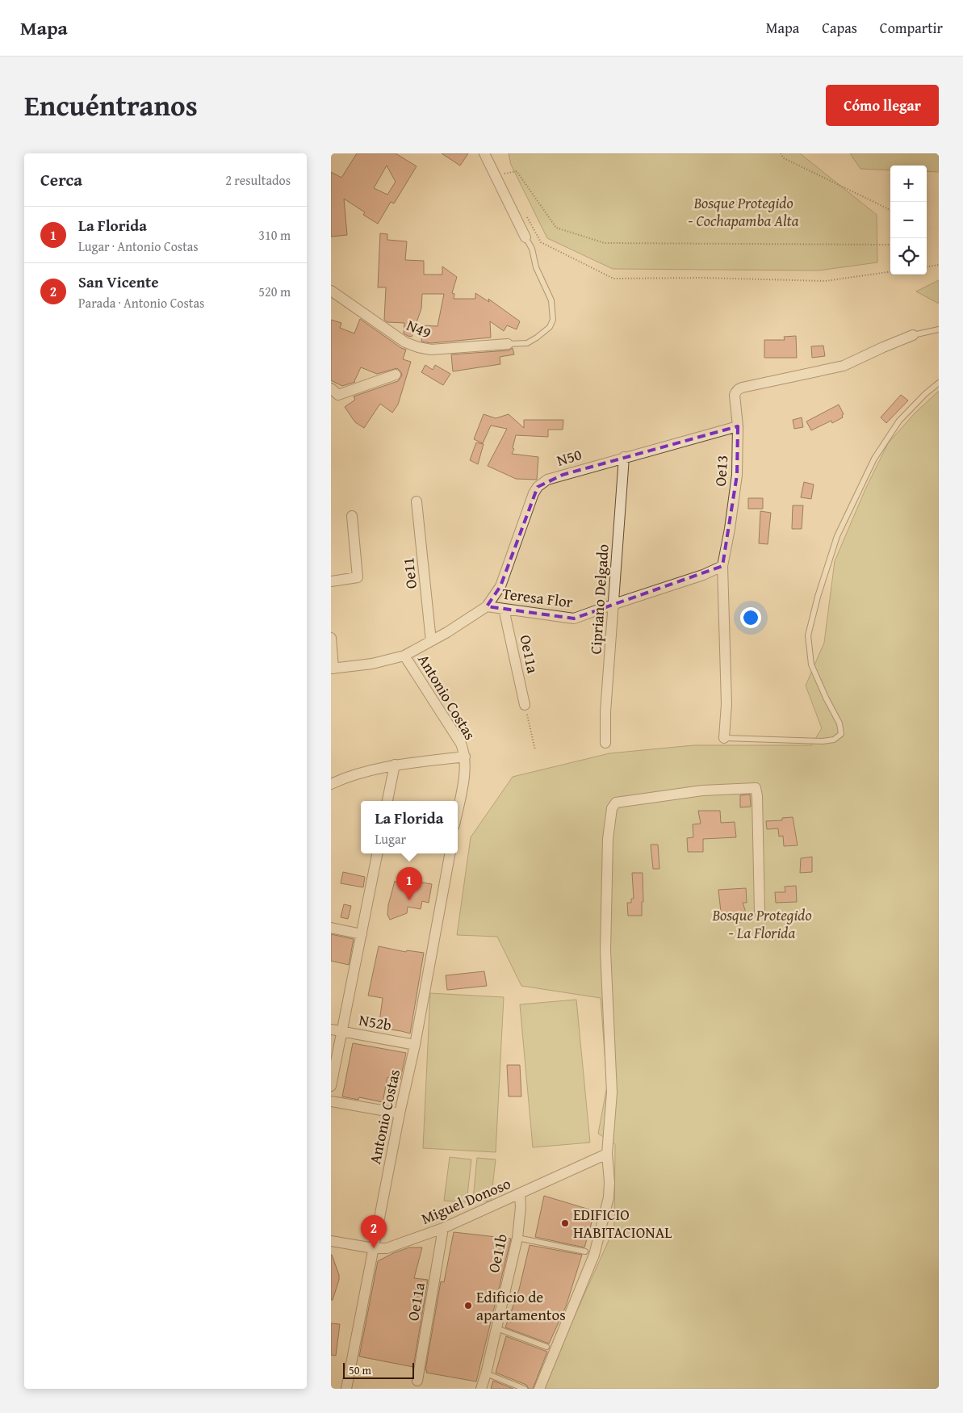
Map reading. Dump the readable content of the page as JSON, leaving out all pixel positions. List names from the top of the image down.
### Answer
{
  "streets": {
    "street": [
      "N49",
      "N50",
      "Oe13",
      "Oe11",
      "Teresa Flor",
      "Cipriano Delgado",
      "Oe11a",
      "Antonio Costas",
      "N52b",
      "Miguel Donoso",
      "Oe11b"
    ]
  },
  "crossings": [
    ["N50", "Oe13"],
    ["N50", "Teresa Flor"],
    ["N50", "Cipriano Delgado"],
    ["Oe13", "Teresa Flor"],
    ["Oe11", "Teresa Flor"],
    ["Teresa Flor", "Cipriano Delgado"],
    ["Teresa Flor", "Oe11a"],
    ["Teresa Flor", "Antonio Costas"],
    ["Oe11a", "Miguel Donoso"],
    ["Antonio Costas", "N52b"],
    ["Antonio Costas", "Miguel Donoso"],
    ["Miguel Donoso", "Oe11b"]
  ],
  "parks": ["Bosque Protegido - Cochapamba Alta", "Bosque Protegido - La Florida"],
  "places": ["EDIFICIO HABITACIONAL", "Edificio de apartamentos"],
  "scale_bar": "50 m",
  "page": {
    "header": "Mapa",
    "nav": ["Mapa", "Capas", "Compartir"],
    "title": "Encuéntranos",
    "buttons": "Cómo llegar",
    "heading": ["Cerca", "2 resultados"],
    "map_buttons": ["+", "−"],
    "list": [
      {
        "mark": "1",
        "name": "La Florida",
        "note": "Lugar · Antonio Costas",
        "value": "310 m"
      },
      {
        "mark": "2",
        "name": "San Vicente",
        "note": "Parada · Antonio Costas",
        "value": "520 m"
      }
    ],
    "popup": ["La Florida", "Lugar"],
    "pins": ["1", "2"],
    "scale": "50 m"
  }
}
